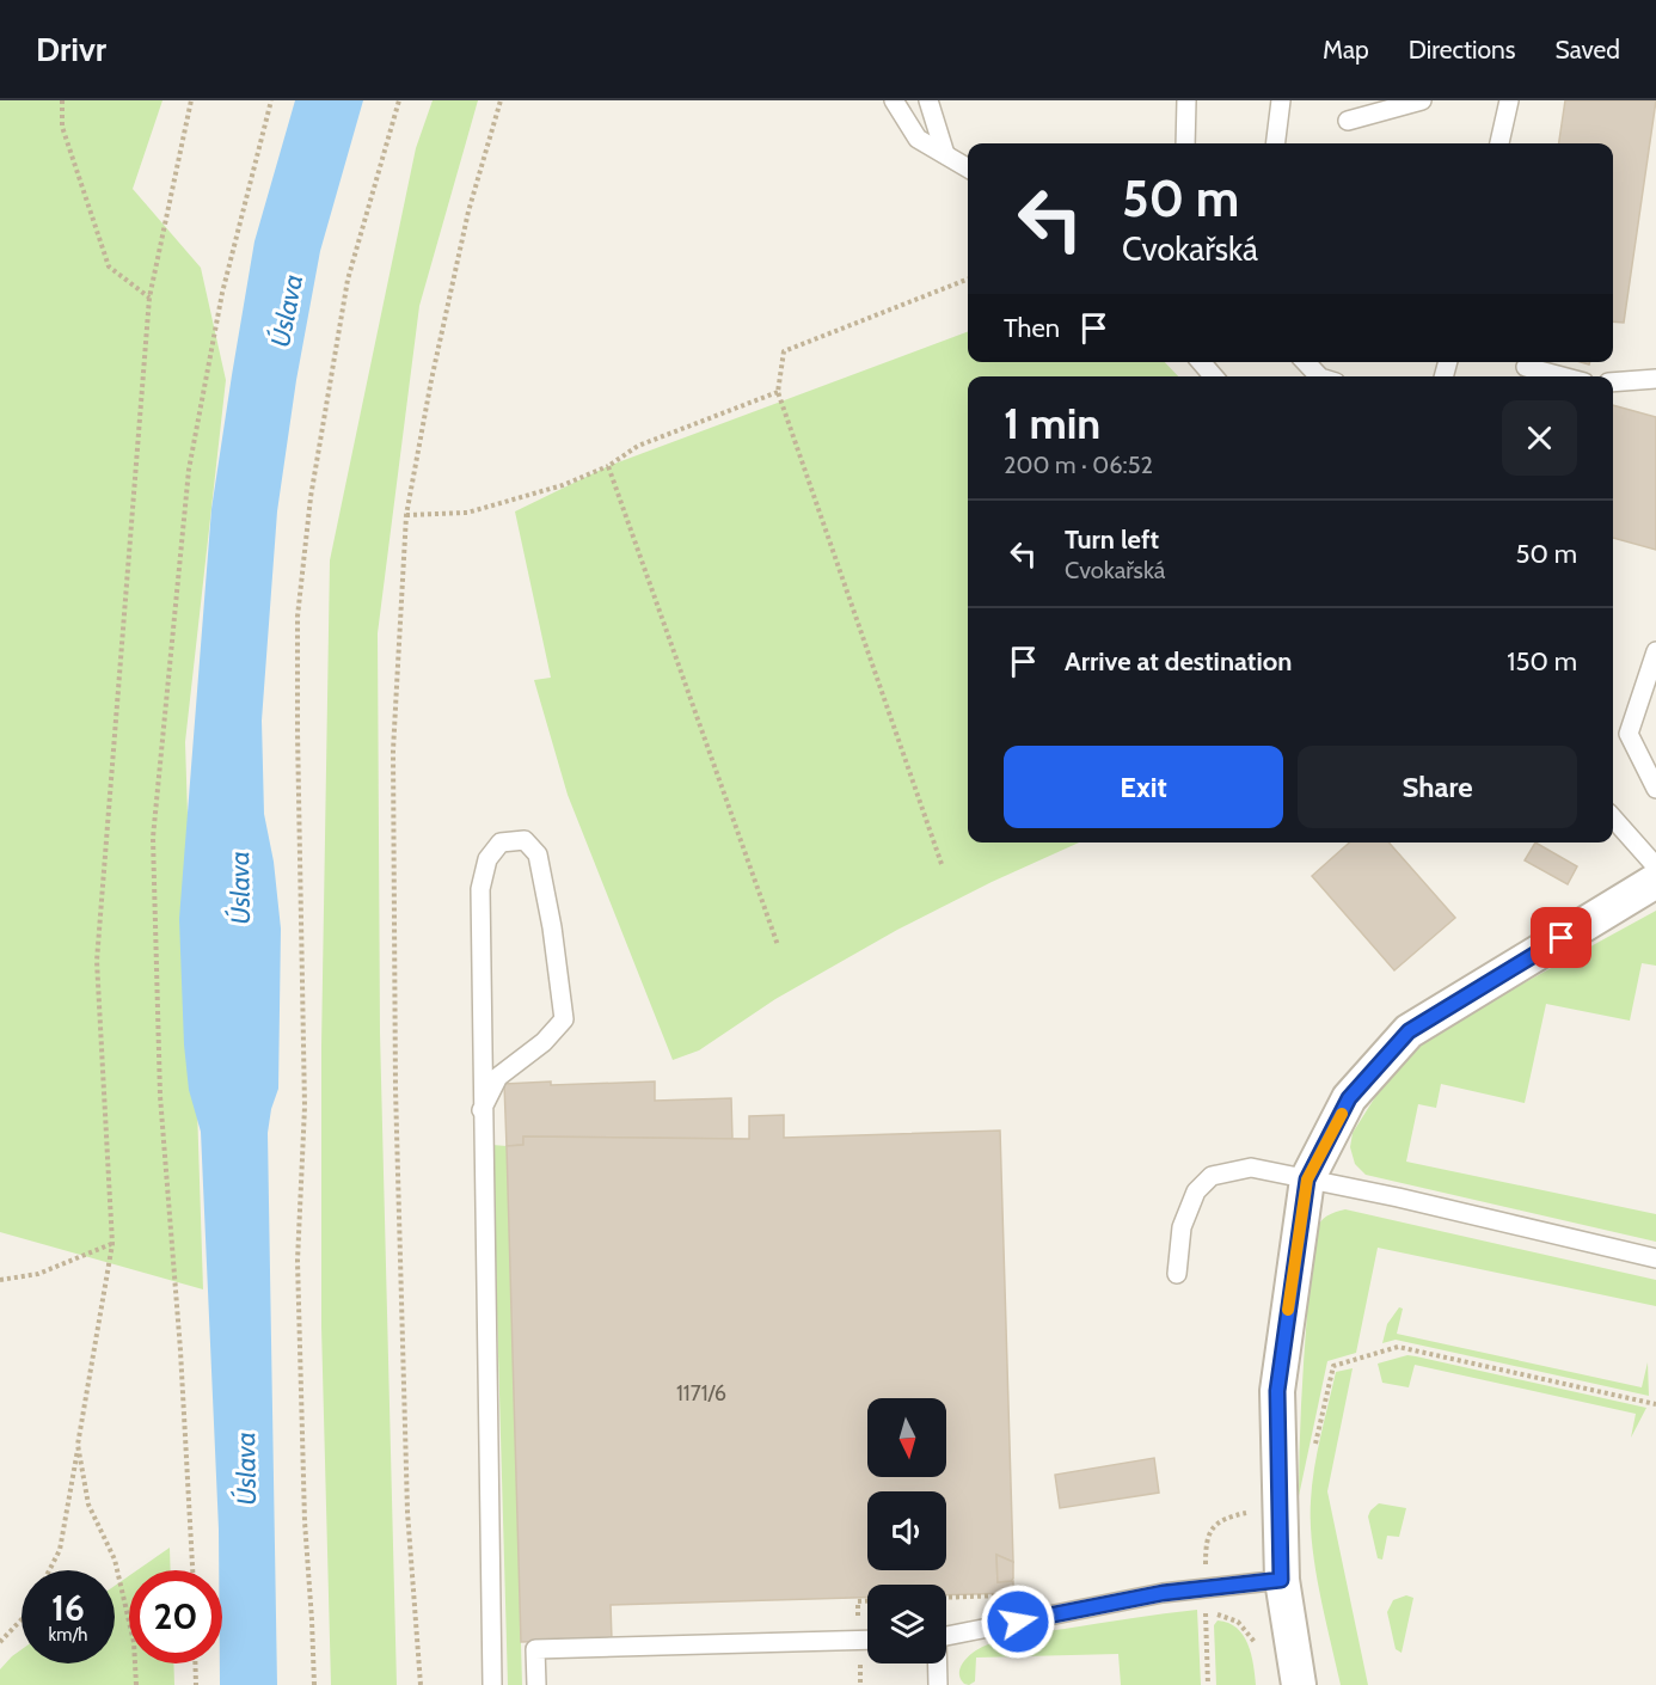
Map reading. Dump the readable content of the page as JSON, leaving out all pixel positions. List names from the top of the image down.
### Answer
{
  "water": ["Úslava"],
  "house_numbers": ["1171/6"],
  "north": "bottom",
  "page": {
    "header": "Drivr",
    "nav": ["Map", "Directions", "Saved"],
    "turn": ["50 m", "Cvokařská"],
    "then": "Then",
    "heading": ["1 min", "200 m · 06:52"],
    "list": [
      {
        "name": "Turn left",
        "note": "Cvokařská",
        "value": "50 m"
      },
      {
        "name": "Arrive at destination",
        "value": "150 m"
      }
    ],
    "buttons": ["Exit", "Share"],
    "speed": "16 km/h",
    "limit": "20"
  }
}
